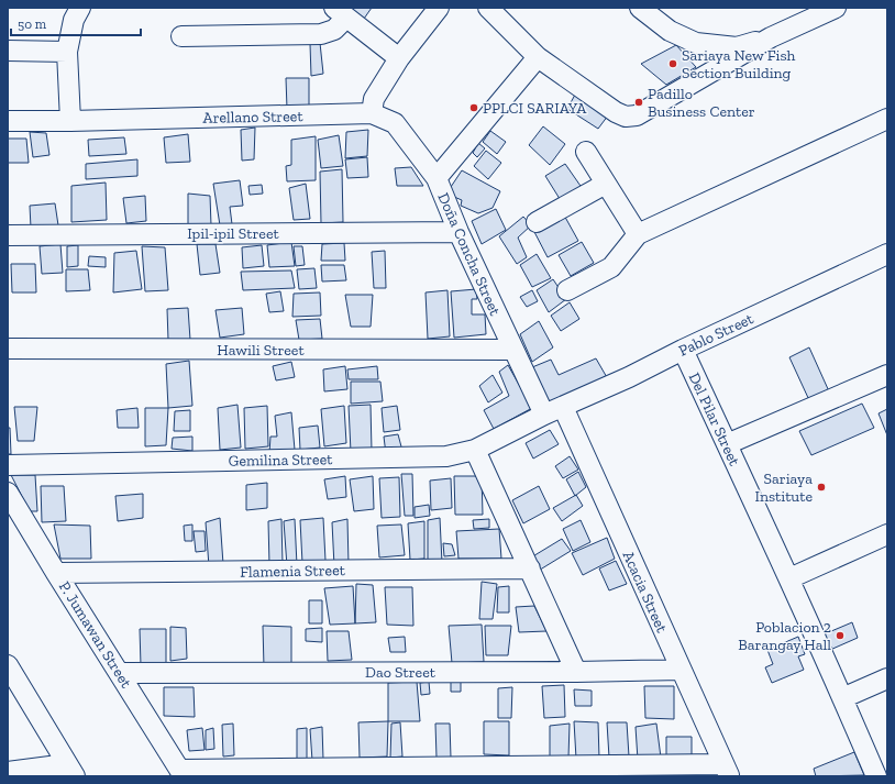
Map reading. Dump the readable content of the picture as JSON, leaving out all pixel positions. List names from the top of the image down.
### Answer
{
  "streets": {
    "street": [
      "Arellano Street",
      "Ipil-ipil Street",
      "Doña Concha Street",
      "Pablo Street",
      "Hawili Street",
      "Del Pilar Street",
      "Gemilina Street",
      "Flamenia Street",
      "Acacia Street",
      "P. Jumawan Street",
      "Dao Street"
    ]
  },
  "crossings": [
    ["Arellano Street", "Doña Concha Street"],
    ["Ipil-ipil Street", "Doña Concha Street"],
    ["Doña Concha Street", "Pablo Street"],
    ["Doña Concha Street", "Hawili Street"],
    ["Doña Concha Street", "Gemilina Street"],
    ["Pablo Street", "Del Pilar Street"],
    ["Pablo Street", "Gemilina Street"],
    ["Pablo Street", "Acacia Street"],
    ["Flamenia Street", "P. Jumawan Street"],
    ["Acacia Street", "Dao Street"],
    ["P. Jumawan Street", "Dao Street"]
  ],
  "places": [
    "Sariaya New Fish Section Building",
    "Padillo Business Center",
    "PPLCI SARIAYA",
    "Sariaya Institute",
    "Poblacion 2 Barangay Hall"
  ],
  "scale_bar": "50 m"
}
